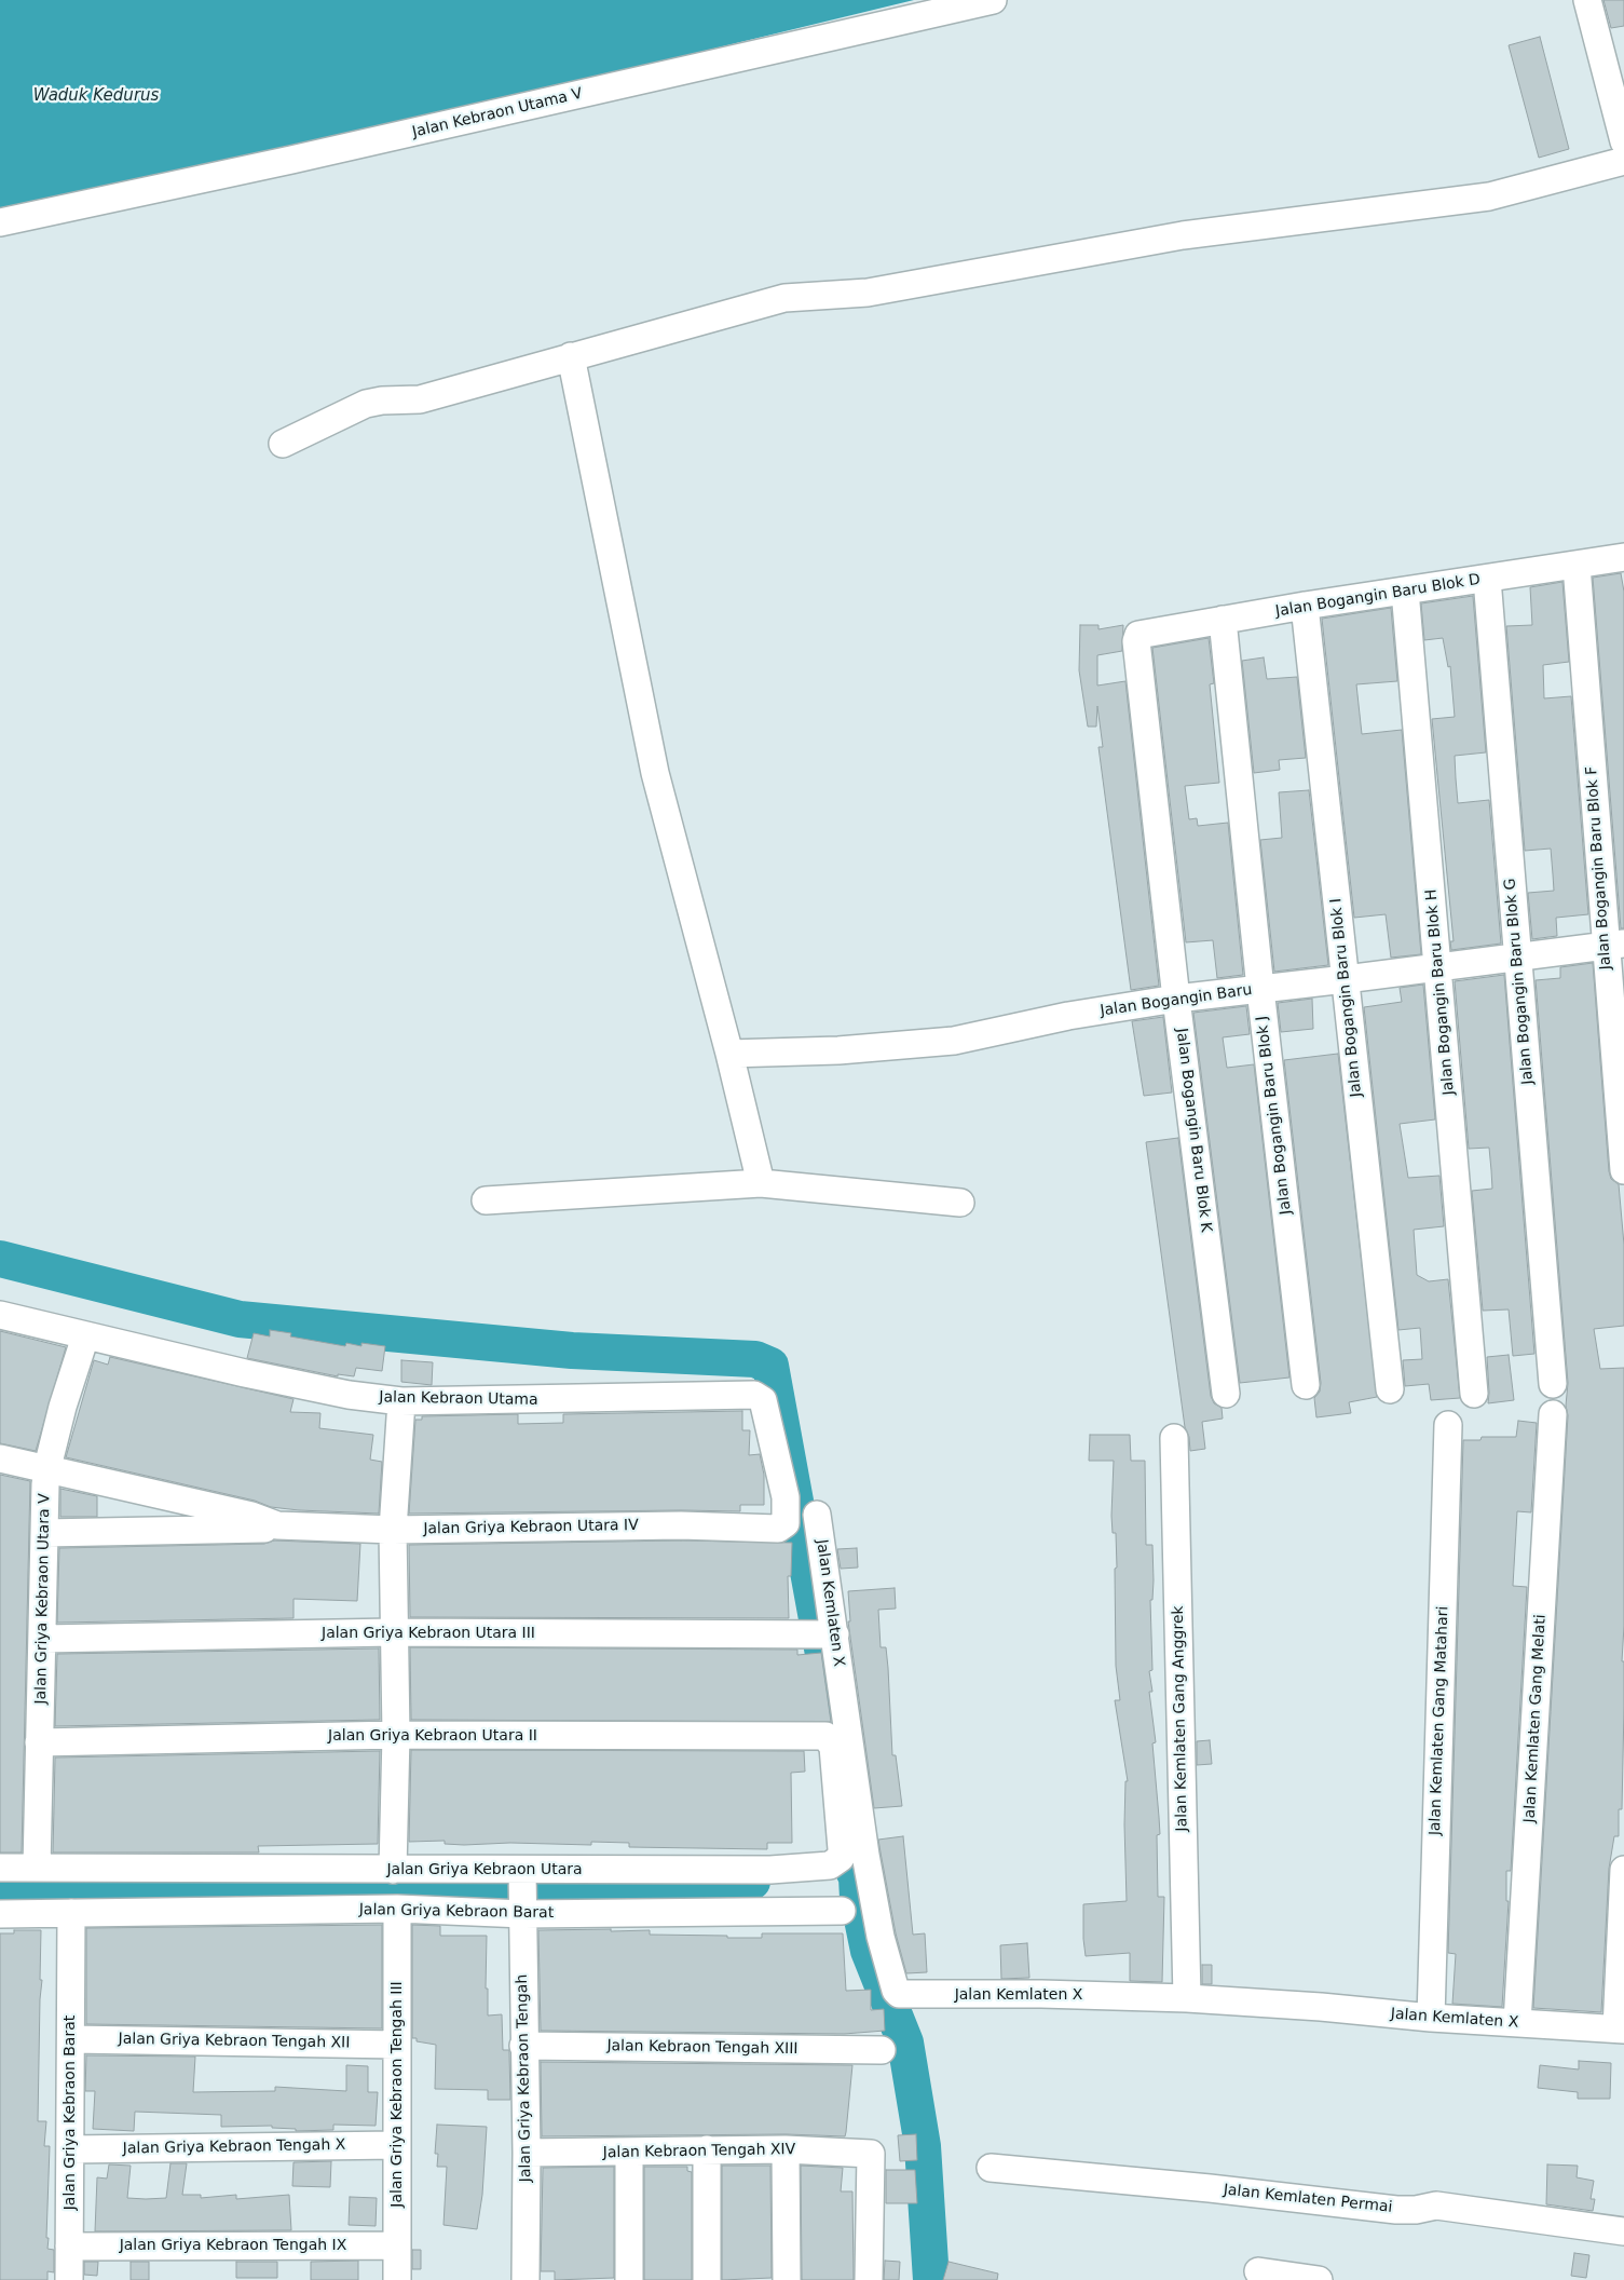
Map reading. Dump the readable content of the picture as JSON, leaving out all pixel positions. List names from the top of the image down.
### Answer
{
  "streets": {
    "street": [
      "Jalan Kebraon Utama V",
      "Jalan Bogangin Baru Blok D",
      "Jalan Bogangin Baru Blok F",
      "Jalan Bogangin Baru Blok G",
      "Jalan Bogangin Baru Blok H",
      "Jalan Bogangin Baru Blok I",
      "Jalan Bogangin Baru",
      "Jalan Bogangin Baru Blok J",
      "Jalan Bogangin Baru Blok K",
      "Jalan Kebraon Utama",
      "Jalan Griya Kebraon Utara IV",
      "Jalan Griya Kebraon Utara V",
      "Jalan Kemlaten X",
      "Jalan Griya Kebraon Utara III",
      "Jalan Kemlaten Gang Anggrek",
      "Jalan Kemlaten Gang Melati",
      "Jalan Kemlaten Gang Matahari",
      "Jalan Griya Kebraon Utara II",
      "Jalan Griya Kebraon Utara",
      "Jalan Griya Kebraon Barat",
      "Jalan Griya Kebraon Tengah XII",
      "Jalan Kebraon Tengah XIII",
      "Jalan Griya Kebraon Tengah",
      "Jalan Griya Kebraon Tengah III",
      "Jalan Griya Kebraon Tengah X",
      "Jalan Kebraon Tengah XIV",
      "Jalan Kemlaten Permai",
      "Jalan Griya Kebraon Tengah IX"
    ]
  },
  "crossings": [
    ["Jalan Bogangin Baru Blok D", "Jalan Bogangin Baru Blok F"],
    ["Jalan Bogangin Baru Blok D", "Jalan Bogangin Baru Blok G"],
    ["Jalan Bogangin Baru Blok D", "Jalan Bogangin Baru Blok H"],
    ["Jalan Bogangin Baru Blok D", "Jalan Bogangin Baru Blok I"],
    ["Jalan Bogangin Baru Blok D", "Jalan Bogangin Baru Blok J"],
    ["Jalan Bogangin Baru Blok D", "Jalan Bogangin Baru Blok K"],
    ["Jalan Bogangin Baru Blok F", "Jalan Bogangin Baru"],
    ["Jalan Bogangin Baru Blok G", "Jalan Bogangin Baru"],
    ["Jalan Bogangin Baru Blok H", "Jalan Bogangin Baru"],
    ["Jalan Bogangin Baru Blok I", "Jalan Bogangin Baru"],
    ["Jalan Bogangin Baru", "Jalan Bogangin Baru Blok J"],
    ["Jalan Bogangin Baru", "Jalan Bogangin Baru Blok K"],
    ["Jalan Kebraon Utama", "Jalan Griya Kebraon Utara IV"],
    ["Jalan Kebraon Utama", "Jalan Griya Kebraon Utara V"],
    ["Jalan Griya Kebraon Utara IV", "Jalan Griya Kebraon Utara V"],
    ["Jalan Griya Kebraon Utara V", "Jalan Griya Kebraon Utara III"],
    ["Jalan Griya Kebraon Utara V", "Jalan Griya Kebraon Utara II"],
    ["Jalan Griya Kebraon Utara V", "Jalan Griya Kebraon Utara"],
    ["Jalan Kemlaten X", "Jalan Griya Kebraon Utara III"],
    ["Jalan Kemlaten X", "Jalan Kemlaten Gang Anggrek"],
    ["Jalan Kemlaten X", "Jalan Kemlaten Gang Melati"],
    ["Jalan Kemlaten X", "Jalan Kemlaten Gang Matahari"],
    ["Jalan Griya Kebraon Utara II", "Jalan Griya Kebraon Utara"],
    ["Jalan Griya Kebraon Utara", "Jalan Griya Kebraon Barat"],
    ["Jalan Griya Kebraon Utara", "Jalan Griya Kebraon Tengah"],
    ["Jalan Griya Kebraon Barat", "Jalan Griya Kebraon Tengah XII"],
    ["Jalan Griya Kebraon Barat", "Jalan Griya Kebraon Tengah"],
    ["Jalan Griya Kebraon Barat", "Jalan Griya Kebraon Tengah III"],
    ["Jalan Griya Kebraon Barat", "Jalan Griya Kebraon Tengah X"],
    ["Jalan Griya Kebraon Barat", "Jalan Griya Kebraon Tengah IX"],
    ["Jalan Griya Kebraon Tengah XII", "Jalan Griya Kebraon Tengah III"],
    ["Jalan Kebraon Tengah XIII", "Jalan Griya Kebraon Tengah"],
    ["Jalan Griya Kebraon Tengah", "Jalan Kebraon Tengah XIV"],
    ["Jalan Griya Kebraon Tengah III", "Jalan Griya Kebraon Tengah X"],
    ["Jalan Griya Kebraon Tengah III", "Jalan Griya Kebraon Tengah IX"]
  ],
  "water": ["Waduk Kedurus"]
}
